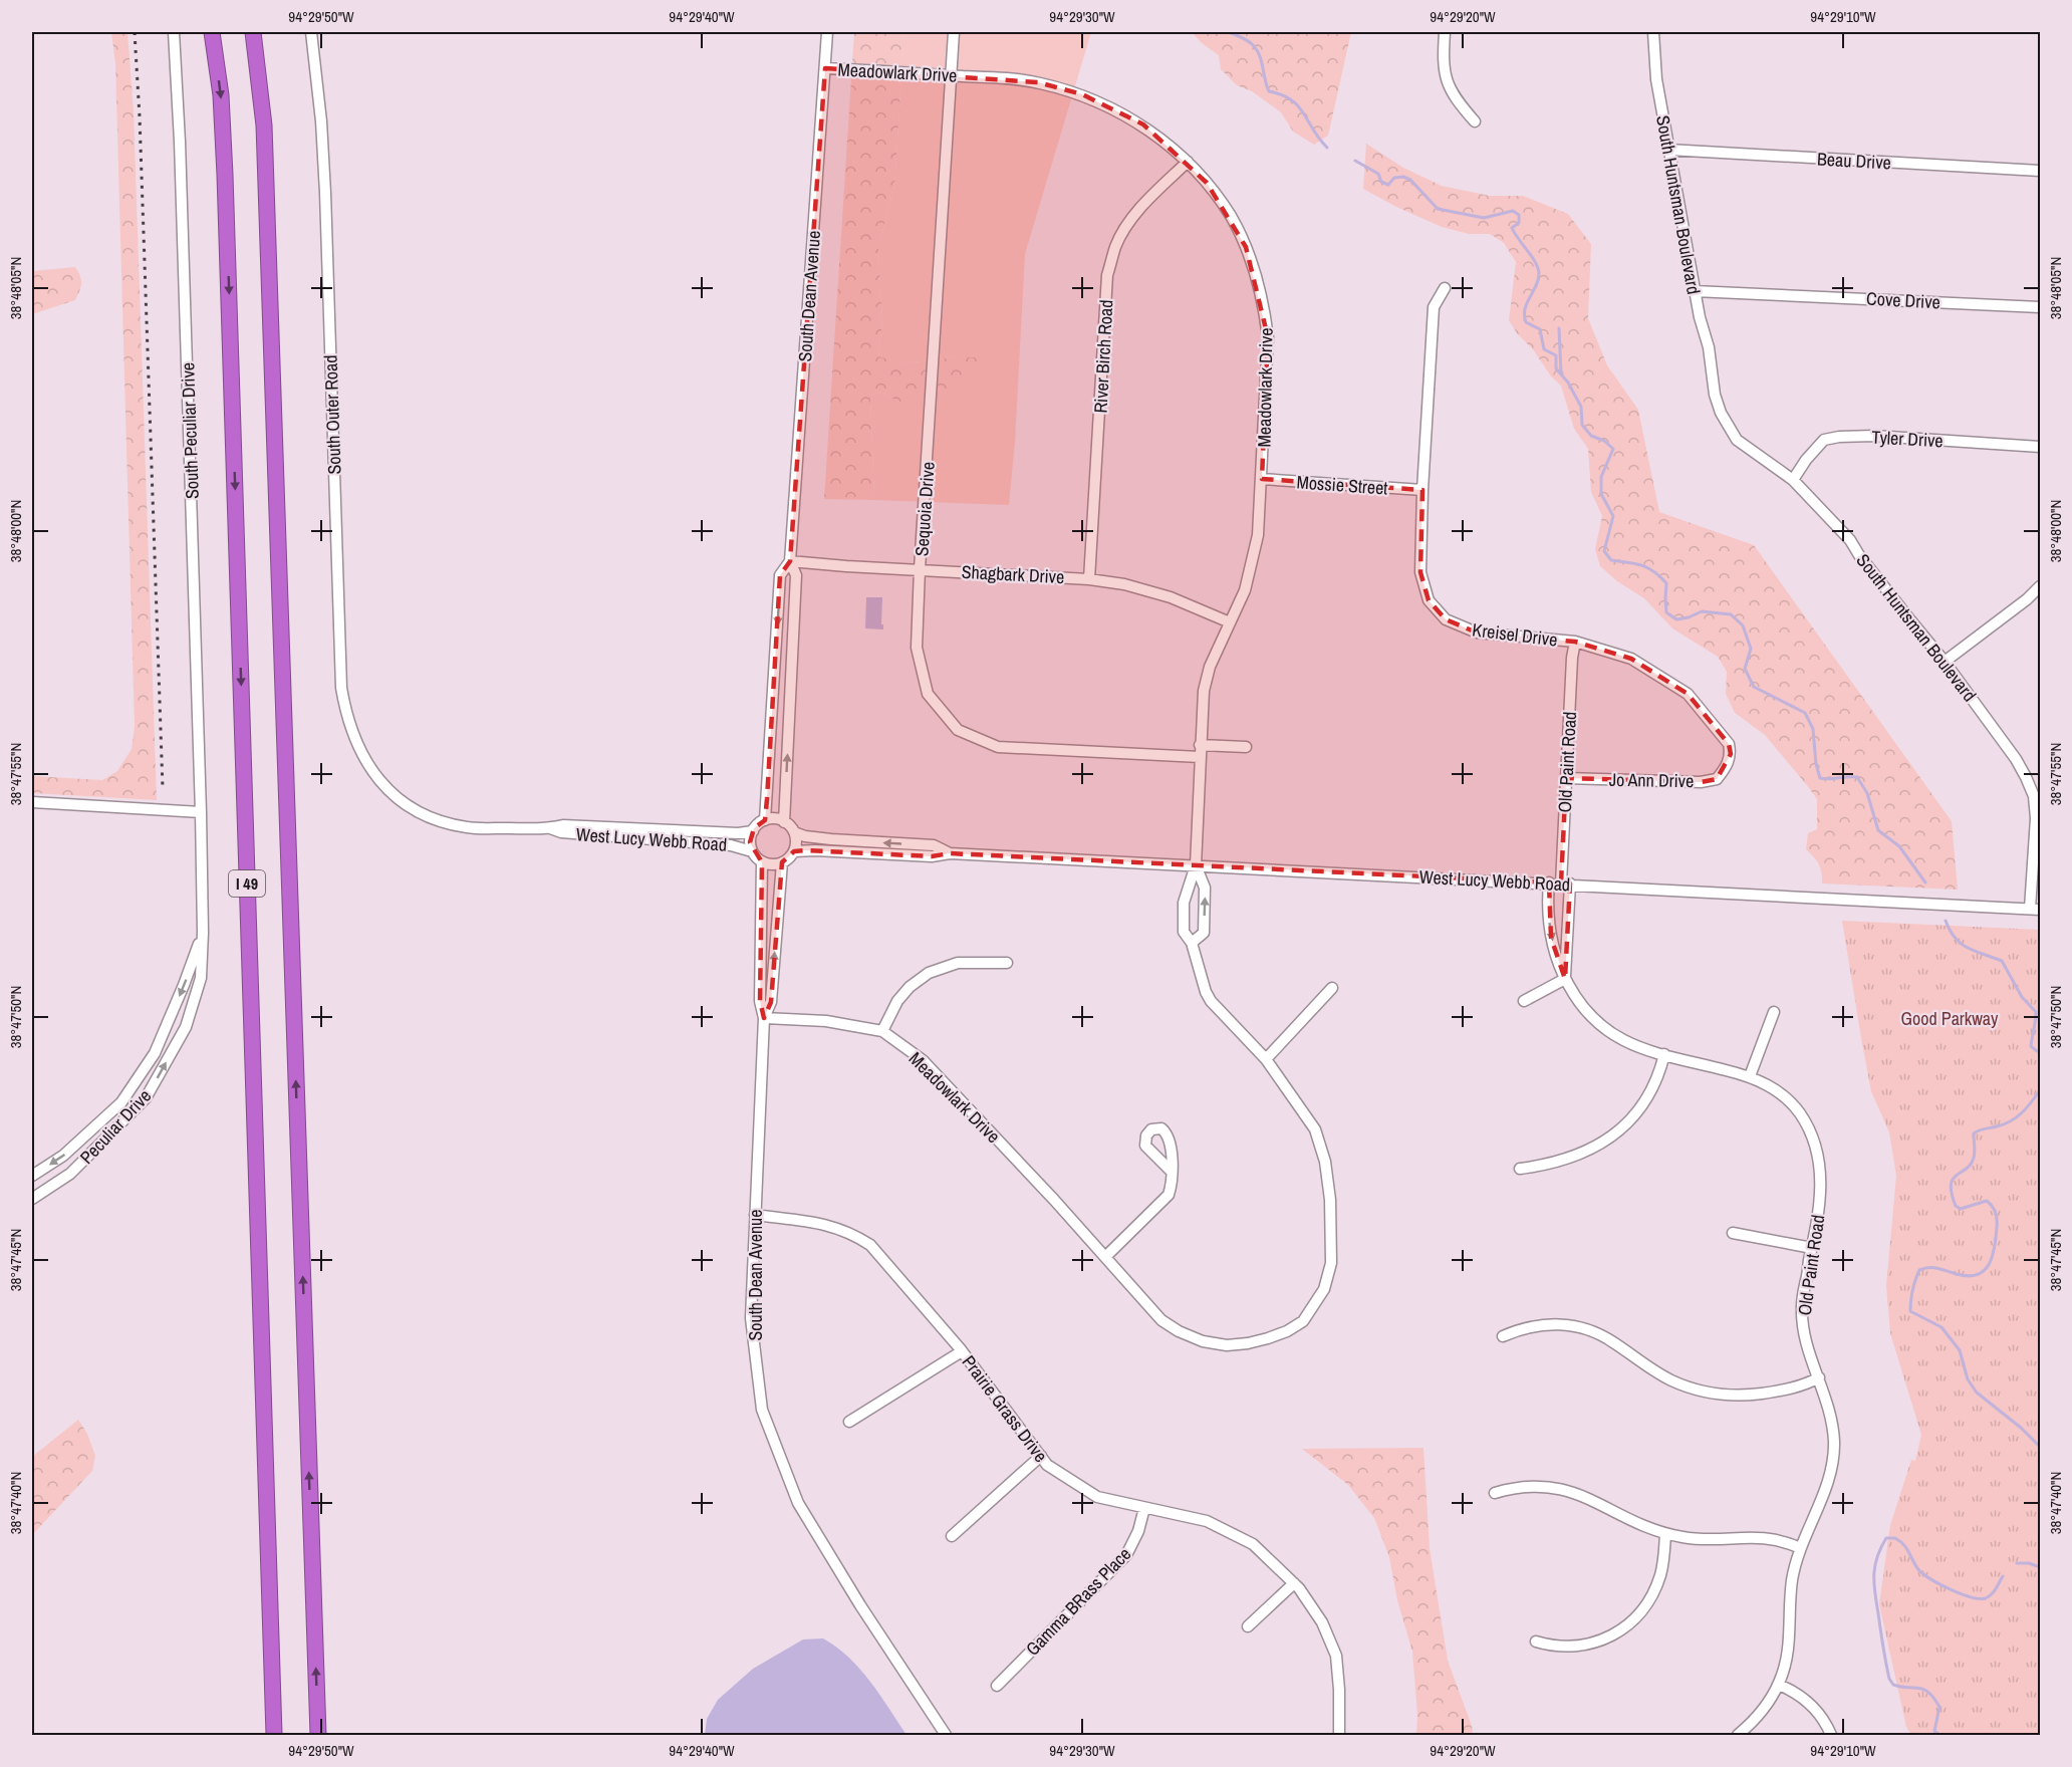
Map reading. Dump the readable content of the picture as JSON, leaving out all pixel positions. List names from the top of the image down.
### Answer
{
  "streets": {
    "highway": ["I 49"],
    "street": [
      "Meadowlark Drive",
      "Beau Drive",
      "South Huntsman Boulevard",
      "South Dean Avenue",
      "Cove Drive",
      "River Birch Road",
      "South Outer Road",
      "South Peculiar Drive",
      "Tyler Drive",
      "Mossie Street",
      "Sequoia Drive",
      "Shagbark Drive",
      "Kreisel Drive",
      "Old Paint Road",
      "Jo Ann Drive",
      "West Lucy Webb Road",
      "Peculiar Drive",
      "Prairie Grass Drive",
      "Gamma BRass Place"
    ]
  },
  "crossings": [
    ["Meadowlark Drive", "South Dean Avenue"],
    ["Meadowlark Drive", "River Birch Road"],
    ["Meadowlark Drive", "Mossie Street"],
    ["Meadowlark Drive", "Sequoia Drive"],
    ["Meadowlark Drive", "Shagbark Drive"],
    ["Meadowlark Drive", "West Lucy Webb Road"],
    ["Beau Drive", "South Huntsman Boulevard"],
    ["South Huntsman Boulevard", "Cove Drive"],
    ["South Huntsman Boulevard", "Tyler Drive"],
    ["South Huntsman Boulevard", "West Lucy Webb Road"],
    ["South Dean Avenue", "Shagbark Drive"],
    ["South Dean Avenue", "West Lucy Webb Road"],
    ["South Dean Avenue", "Prairie Grass Drive"],
    ["River Birch Road", "Shagbark Drive"],
    ["South Outer Road", "West Lucy Webb Road"],
    ["South Peculiar Drive", "Peculiar Drive"],
    ["Mossie Street", "Kreisel Drive"],
    ["Sequoia Drive", "Shagbark Drive"],
    ["Kreisel Drive", "Old Paint Road"],
    ["Kreisel Drive", "Jo Ann Drive"],
    ["Old Paint Road", "Jo Ann Drive"],
    ["Old Paint Road", "West Lucy Webb Road"],
    ["Prairie Grass Drive", "Gamma BRass Place"]
  ],
  "parks": ["Good Parkway"],
  "coordinates": [
    "94°29'50\"W",
    "94°29'40\"W",
    "94°29'30\"W",
    "94°29'20\"W",
    "94°29'10\"W",
    "38°48'05\"N",
    "38°48'00\"N",
    "38°47'55\"N",
    "38°47'50\"N",
    "38°47'45\"N",
    "38°47'40\"N"
  ]
}
